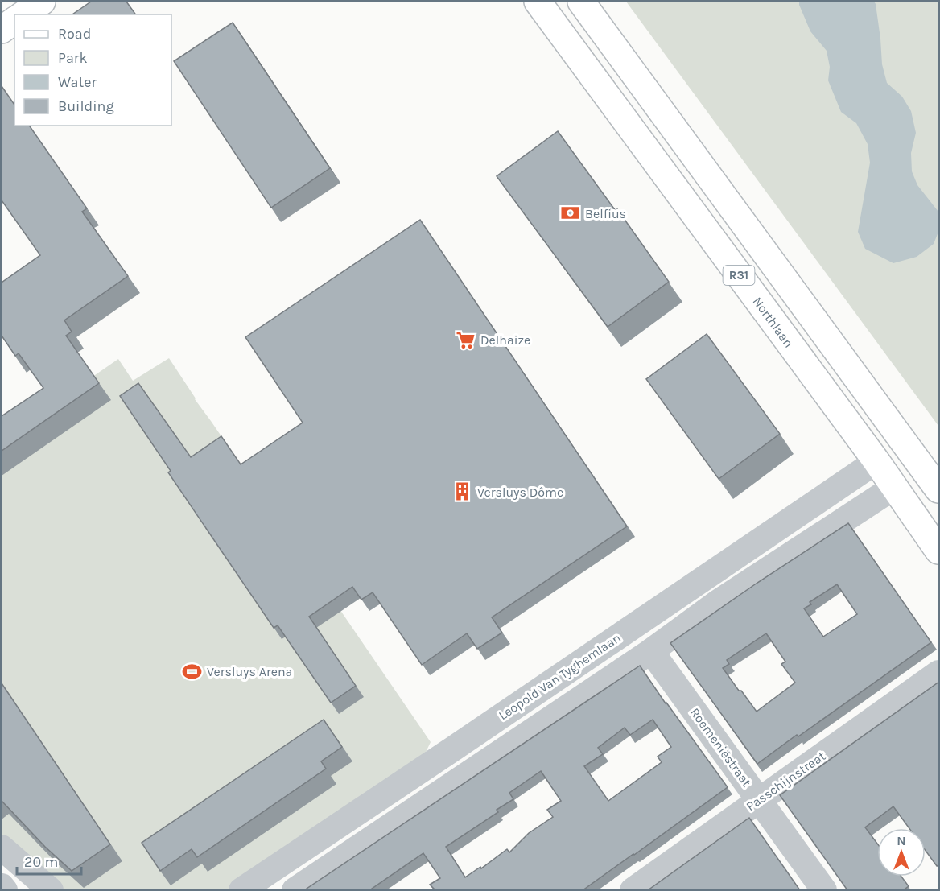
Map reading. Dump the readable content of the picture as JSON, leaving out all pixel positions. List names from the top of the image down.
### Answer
{
  "streets": {
    "main road": ["R31", "Northlaan"],
    "street": ["Leopold Van Tyghemlaan", "Roemeniëstraat", "Passchijnstraat"]
  },
  "crossings": [
    ["Northlaan", "Leopold Van Tyghemlaan"],
    ["Roemeniëstraat", "Passchijnstraat"]
  ],
  "places": {
    "bank": ["Belfius"],
    "supermarket": ["Delhaize"],
    "building": ["Versluys Dôme"],
    "sports": ["Versluys Arena"]
  },
  "legend": [
    "Road",
    "Park",
    "Water",
    "Building"
  ],
  "scale_bar": "20 m",
  "north": "top"
}
